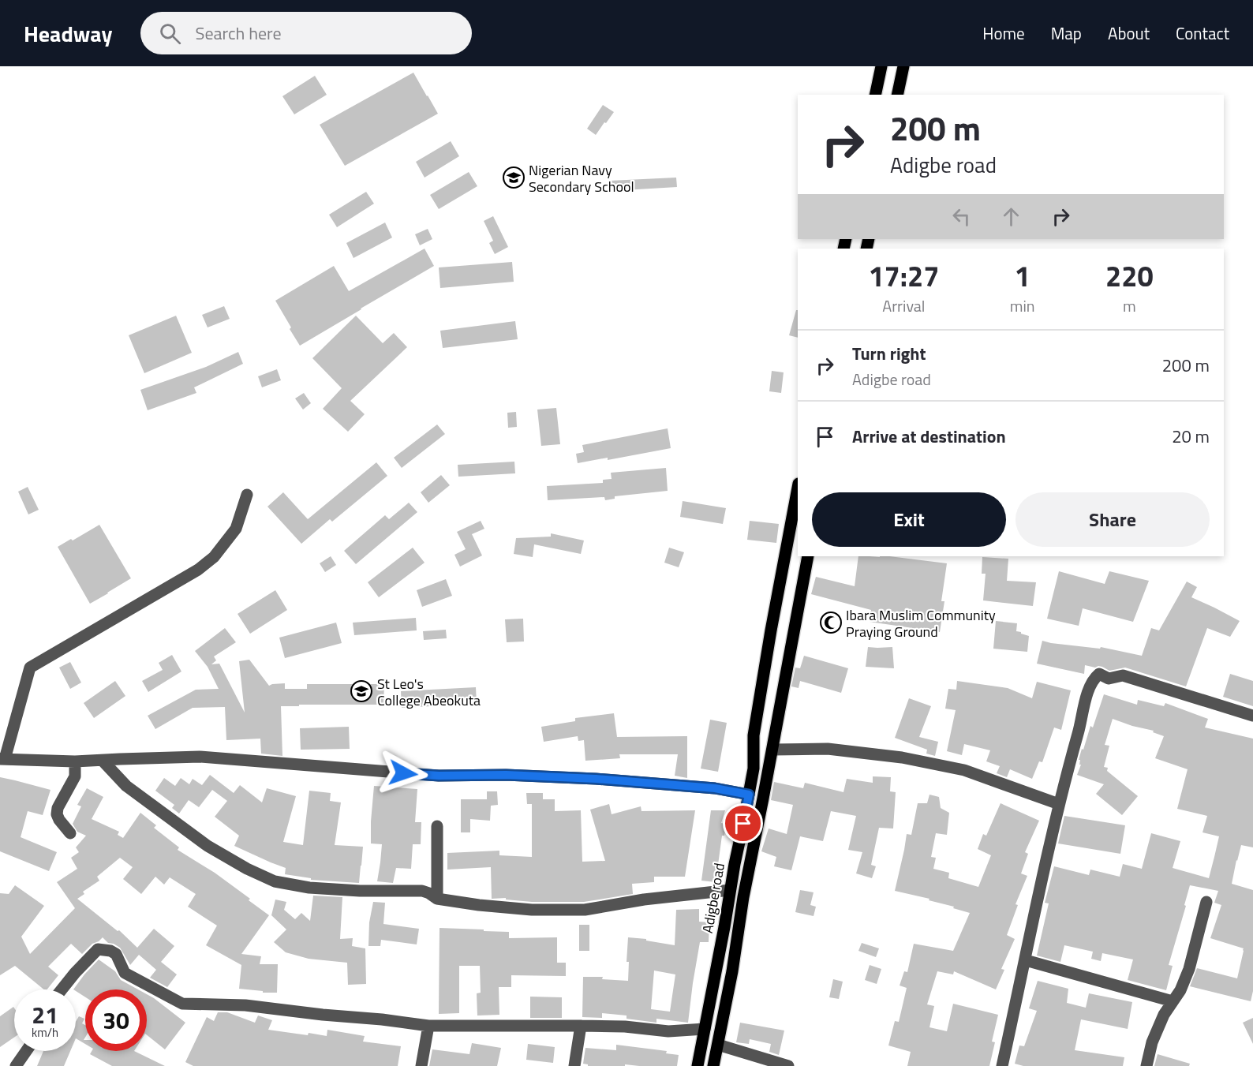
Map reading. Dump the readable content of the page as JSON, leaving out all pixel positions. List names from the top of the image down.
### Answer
{
  "streets": {
    "main road": ["Adigbe road"]
  },
  "places": {
    "school or university": ["Nigerian Navy Secondary School", "St Leo's College Abeokuta"],
    "mosque": ["Ibara Muslim Community Praying Ground"]
  },
  "page": {
    "header": "Headway",
    "search": "Search here",
    "nav": [
      "Home",
      "Map",
      "About",
      "Contact"
    ],
    "turn": ["200 m", "Adigbe road"],
    "eta": [
      "17:27",
      "Arrival",
      "1",
      "min",
      "220",
      "m"
    ],
    "list": [
      {
        "name": "Turn right",
        "note": "Adigbe road",
        "value": "200 m"
      },
      {
        "name": "Arrive at destination",
        "value": "20 m"
      }
    ],
    "buttons": ["Exit", "Share"],
    "speed": "21 km/h",
    "limit": "30"
  }
}
